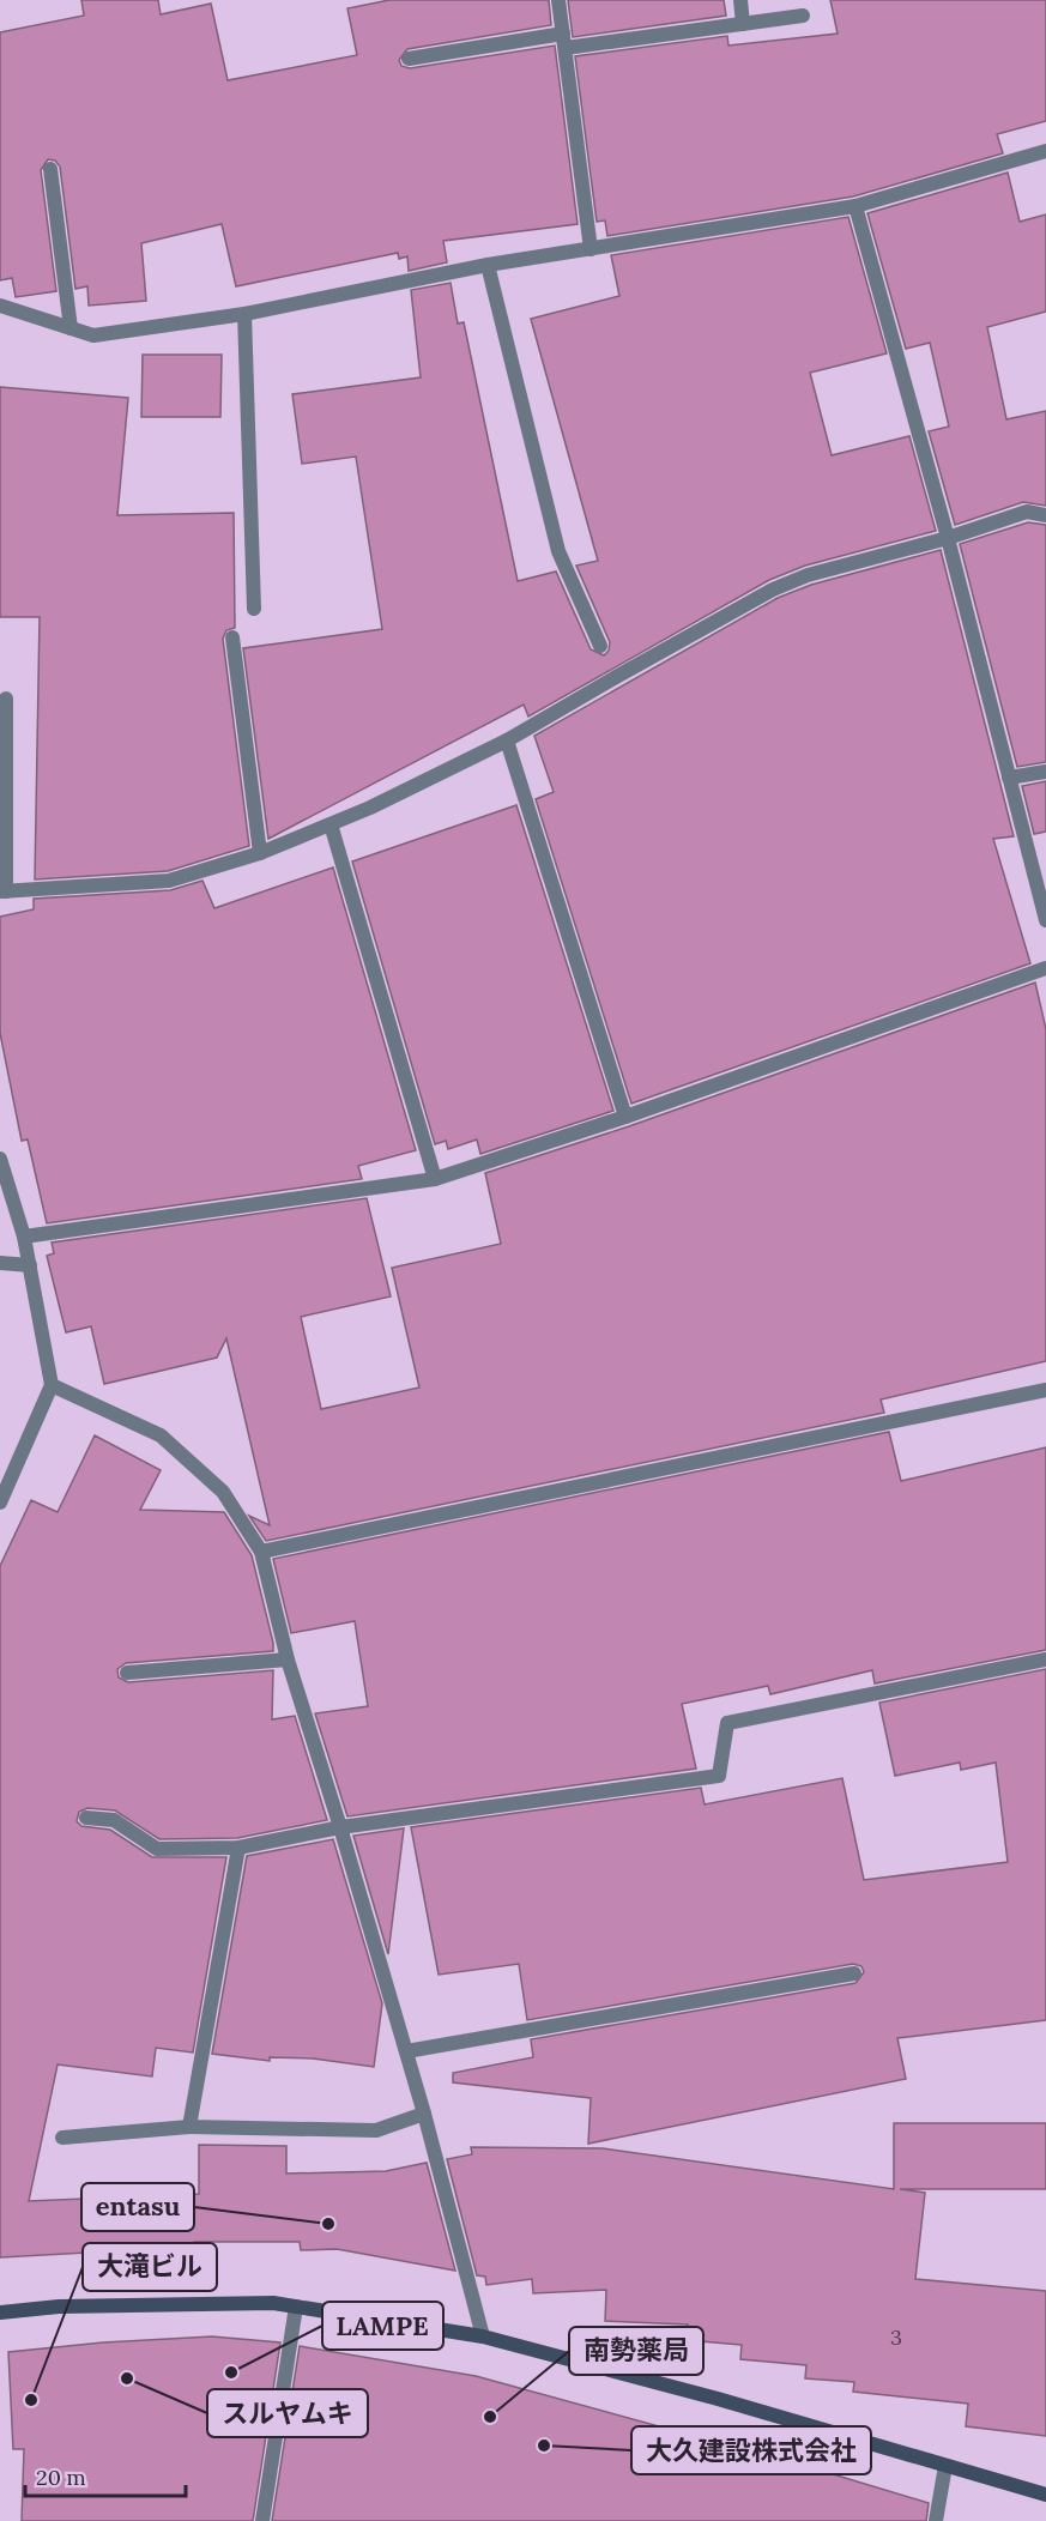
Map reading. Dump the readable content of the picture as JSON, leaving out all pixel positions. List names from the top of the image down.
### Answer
{
  "places": [
    "entasu",
    "LAMPE",
    "スルヤムキ",
    "大滝ビル",
    "南勢薬局",
    "大久建設株式会社"
  ],
  "house_numbers": ["3"],
  "scale_bar": "20 m"
}
